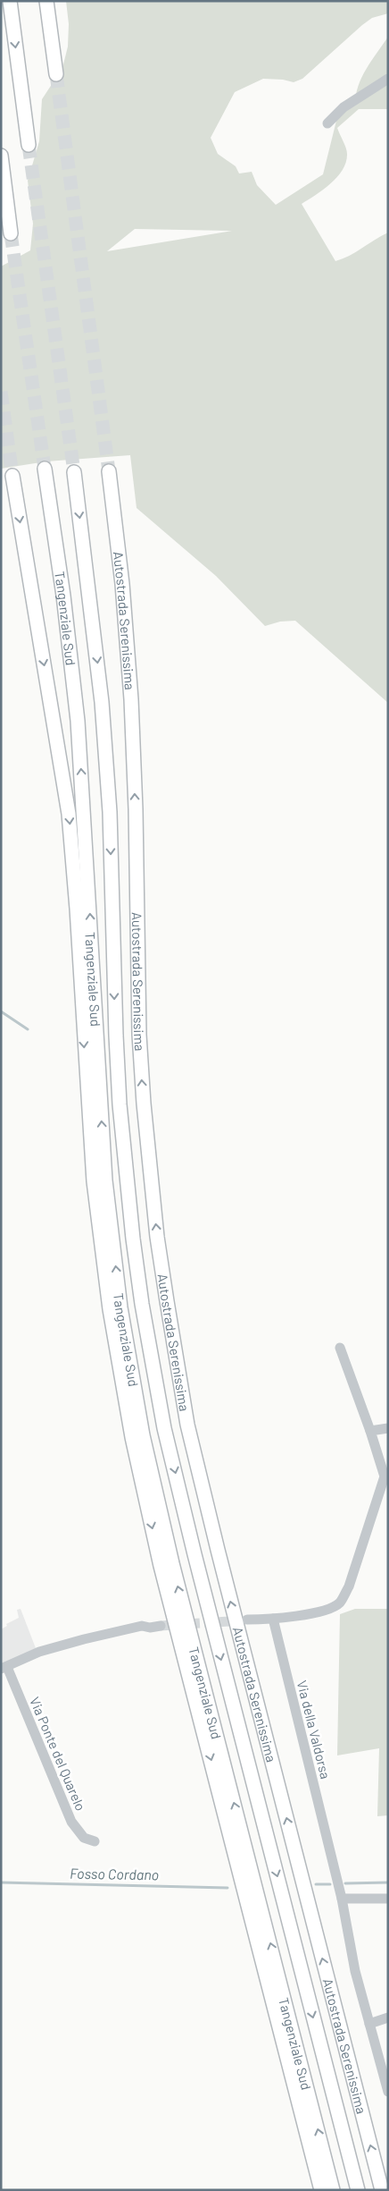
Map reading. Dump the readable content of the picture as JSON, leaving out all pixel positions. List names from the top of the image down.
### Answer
{
  "streets": {
    "highway": ["Tangenziale Sud", "Autostrada Serenissima"],
    "street": ["Via della Valdorsa", "Via Ponte del Quarelo"]
  },
  "water": ["Fosso Cordano"]
}
